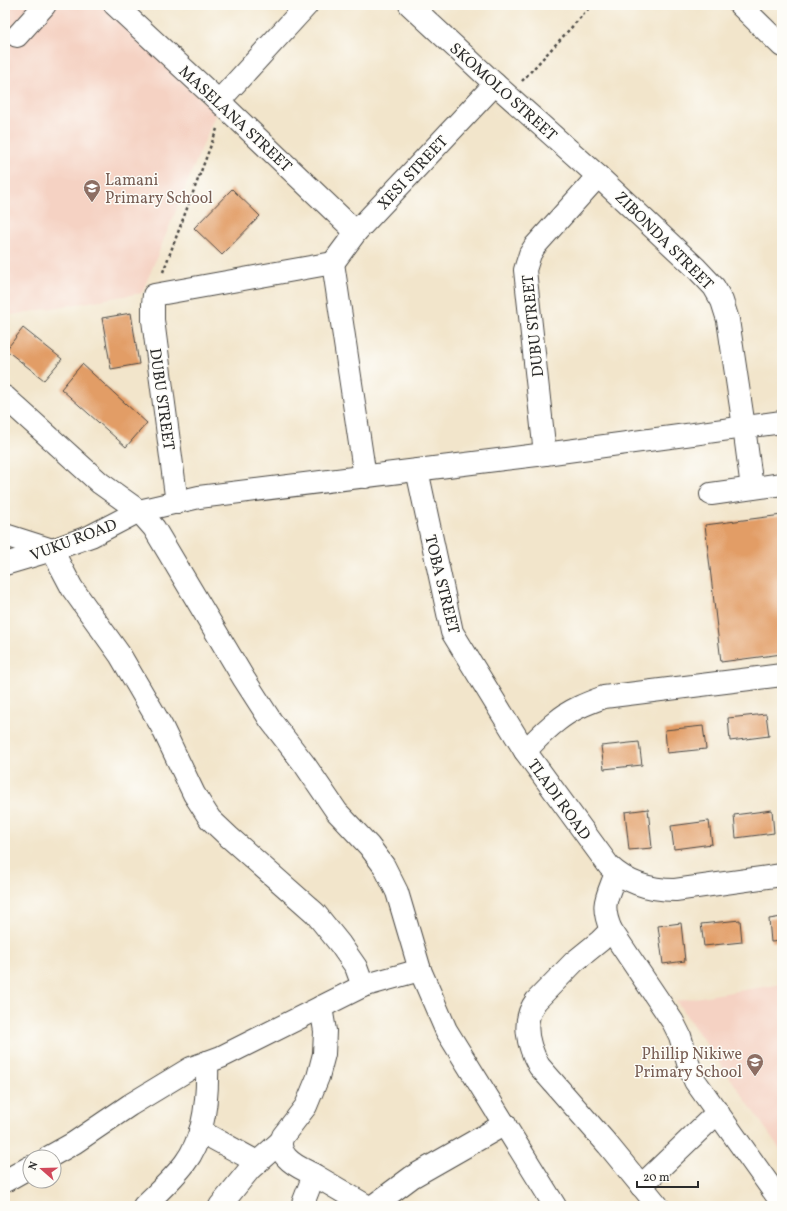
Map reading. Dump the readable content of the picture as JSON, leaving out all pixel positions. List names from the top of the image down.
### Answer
{
  "streets": {
    "street": [
      "SKOMOLO STREET",
      "MASELANA STREET",
      "XESI STREET",
      "ZIBONDA STREET",
      "DUBU STREET",
      "VUKU ROAD",
      "TOBA STREET",
      "TLADI ROAD"
    ]
  },
  "crossings": [
    ["SKOMOLO STREET", "XESI STREET"],
    ["SKOMOLO STREET", "ZIBONDA STREET"],
    ["SKOMOLO STREET", "DUBU STREET"],
    ["MASELANA STREET", "XESI STREET"],
    ["ZIBONDA STREET", "DUBU STREET"],
    ["TOBA STREET", "TLADI ROAD"]
  ],
  "places": {
    "school or university": ["Lamani Primary School", "Phillip Nikiwe Primary School"]
  },
  "scale_bar": "20 m",
  "north": "left"
}
